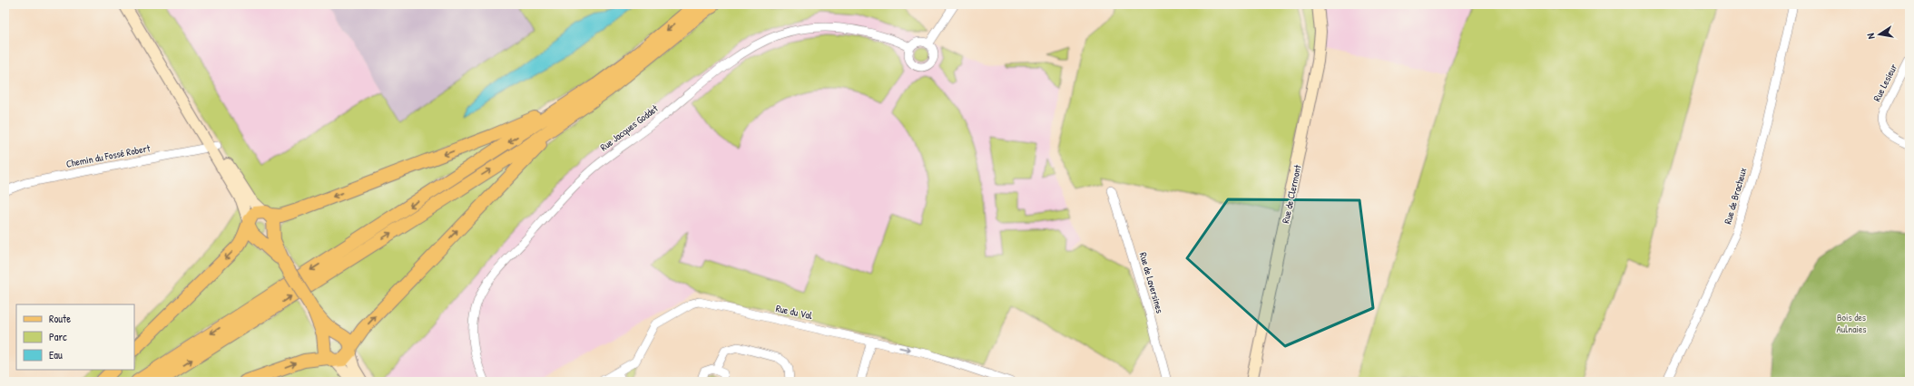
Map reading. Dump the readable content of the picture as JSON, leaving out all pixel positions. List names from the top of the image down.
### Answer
{
  "streets": {
    "main road": ["Rue de Clermont"],
    "street": [
      "Rue Lesieur",
      "Rue Jacques Goddet",
      "Chemin du Fossé Robert",
      "Rue de Bracheux",
      "Rue de Laversines",
      "Rue du Val"
    ]
  },
  "parks": ["Bois des Aulnaies"],
  "legend": ["Route", "Parc", "Eau"],
  "north": "left"
}
